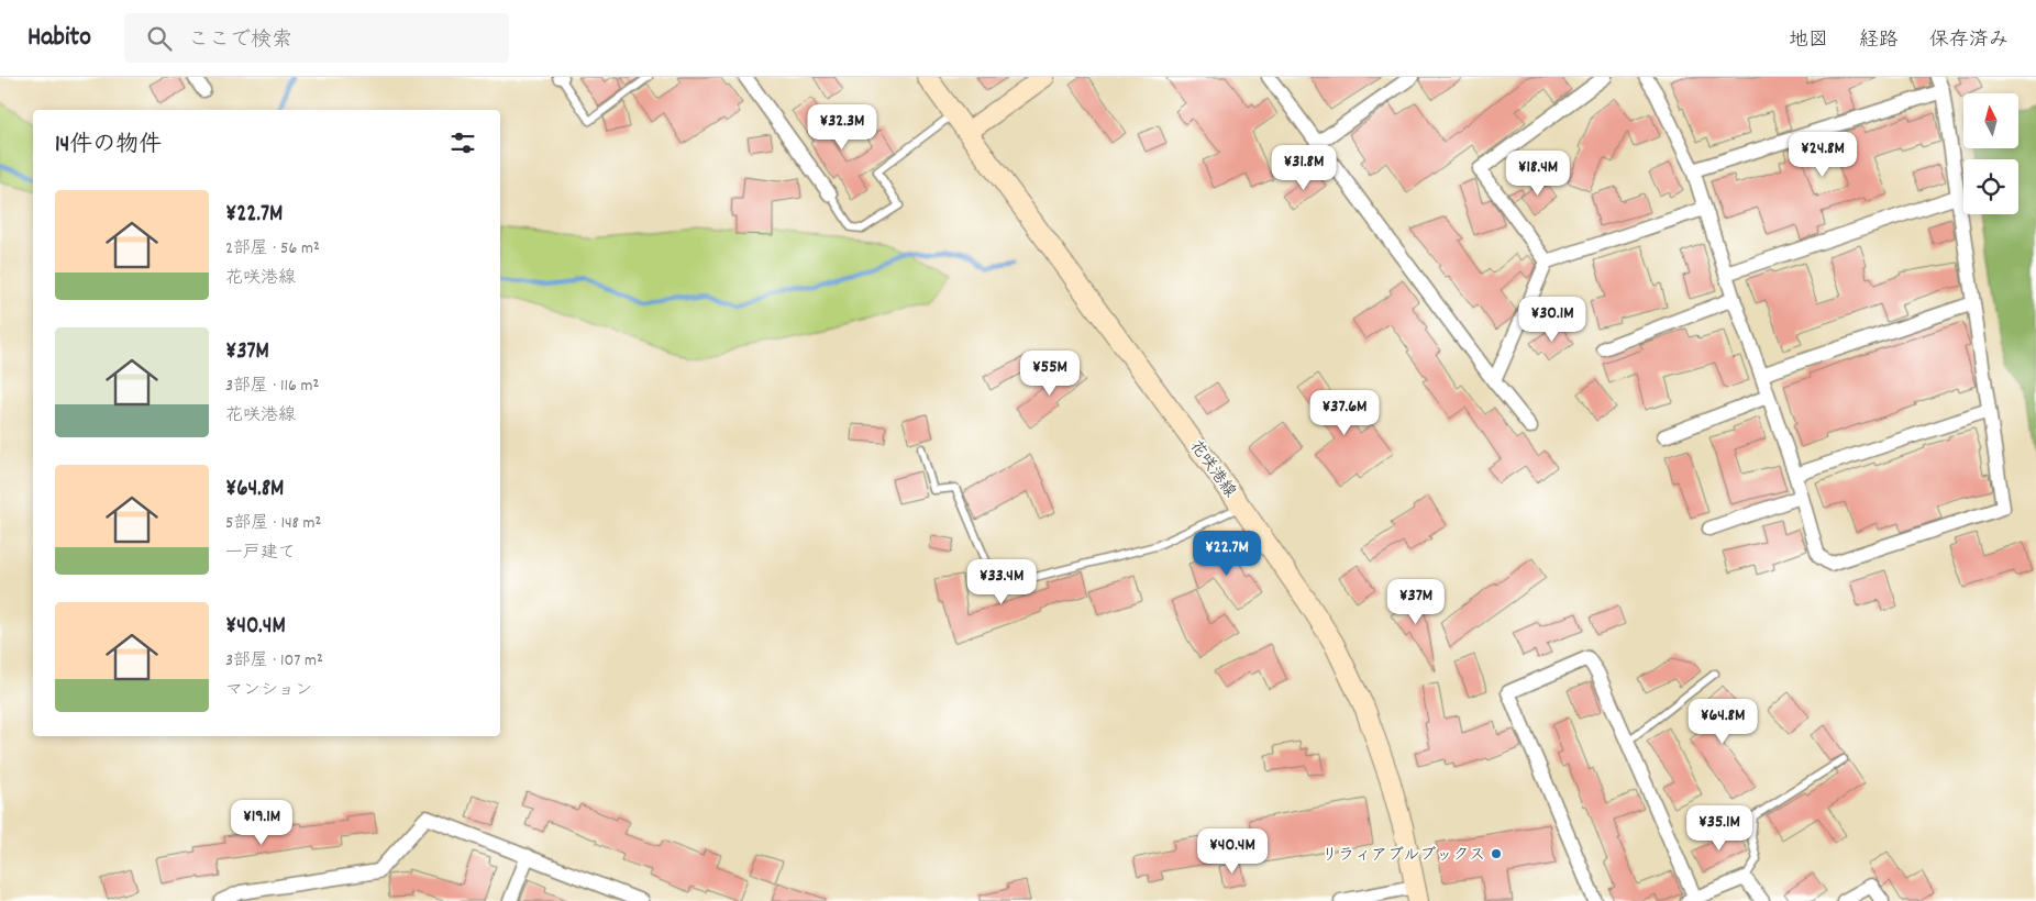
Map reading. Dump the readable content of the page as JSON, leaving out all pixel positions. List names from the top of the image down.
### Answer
{
  "streets": {
    "main road": ["花咲港線"]
  },
  "places": ["リラィアブルブックス"],
  "north": "top",
  "page": {
    "header": "Habito",
    "search": "ここで検索",
    "nav": ["地図", "経路", "保存済み"],
    "price": [
      "¥32.3M",
      "¥24.8M",
      "¥31.8M",
      "¥18.4M",
      "¥30.1M",
      "¥55M",
      "¥37.6M",
      "¥22.7M",
      "¥33.4M",
      "¥37M",
      "¥64.8M",
      "¥19.1M",
      "¥35.1M",
      "¥40.4M"
    ],
    "heading": "14件の物件",
    "list": [
      {
        "name": "¥22.7M",
        "note": "2部屋 · 56 m² · 花咲港線"
      },
      {
        "name": "¥37M",
        "note": "3部屋 · 116 m² · 花咲港線"
      },
      {
        "name": "¥64.8M",
        "note": "5部屋 · 148 m² · 一戸建て"
      },
      {
        "name": "¥40.4M",
        "note": "3部屋 · 107 m² · マンション"
      }
    ]
  }
}
